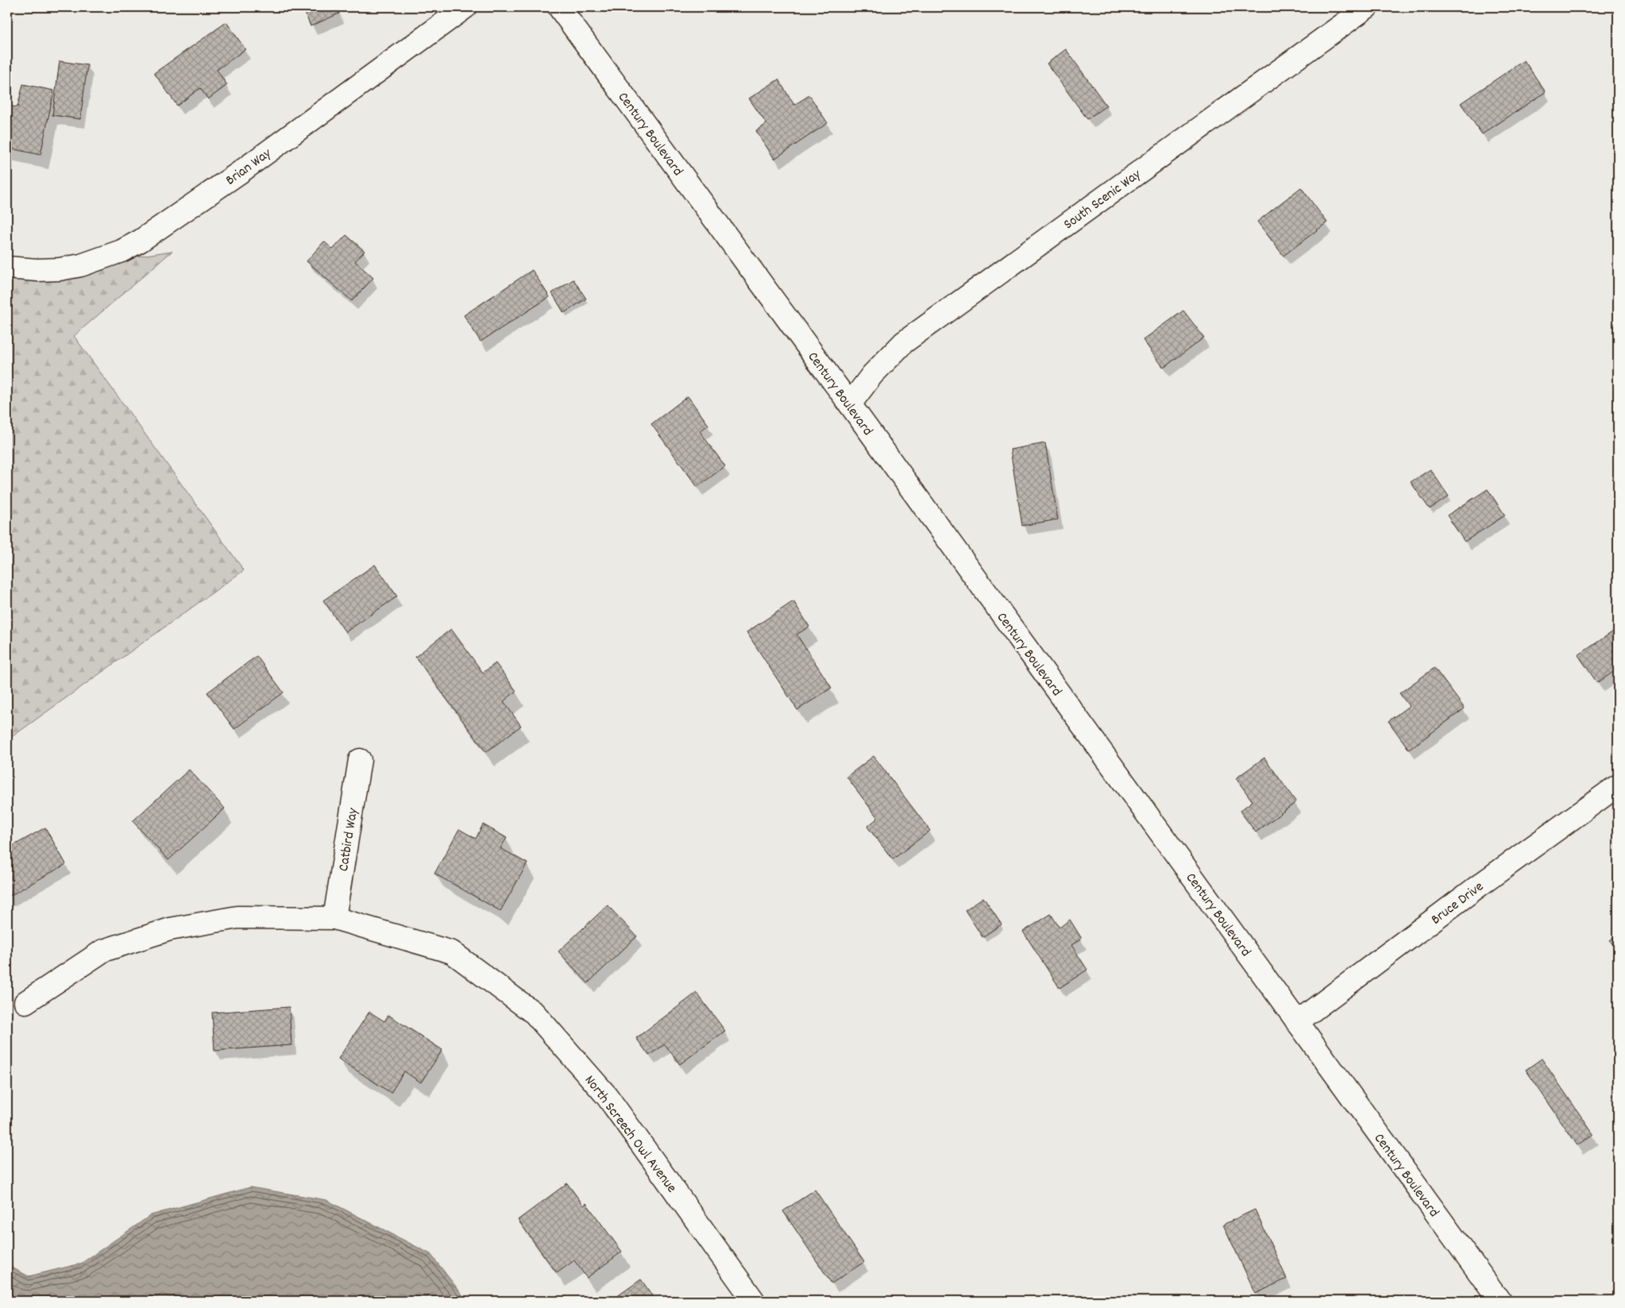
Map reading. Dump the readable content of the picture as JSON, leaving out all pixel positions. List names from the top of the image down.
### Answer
{
  "streets": {
    "street": [
      "Century Boulevard",
      "Brian Way",
      "South Scenic Way",
      "Catbird Way",
      "Bruce Drive",
      "North Screech Owl Avenue"
    ]
  },
  "crossings": [
    ["Century Boulevard", "South Scenic Way"],
    ["Century Boulevard", "Bruce Drive"],
    ["Catbird Way", "North Screech Owl Avenue"]
  ]
}
